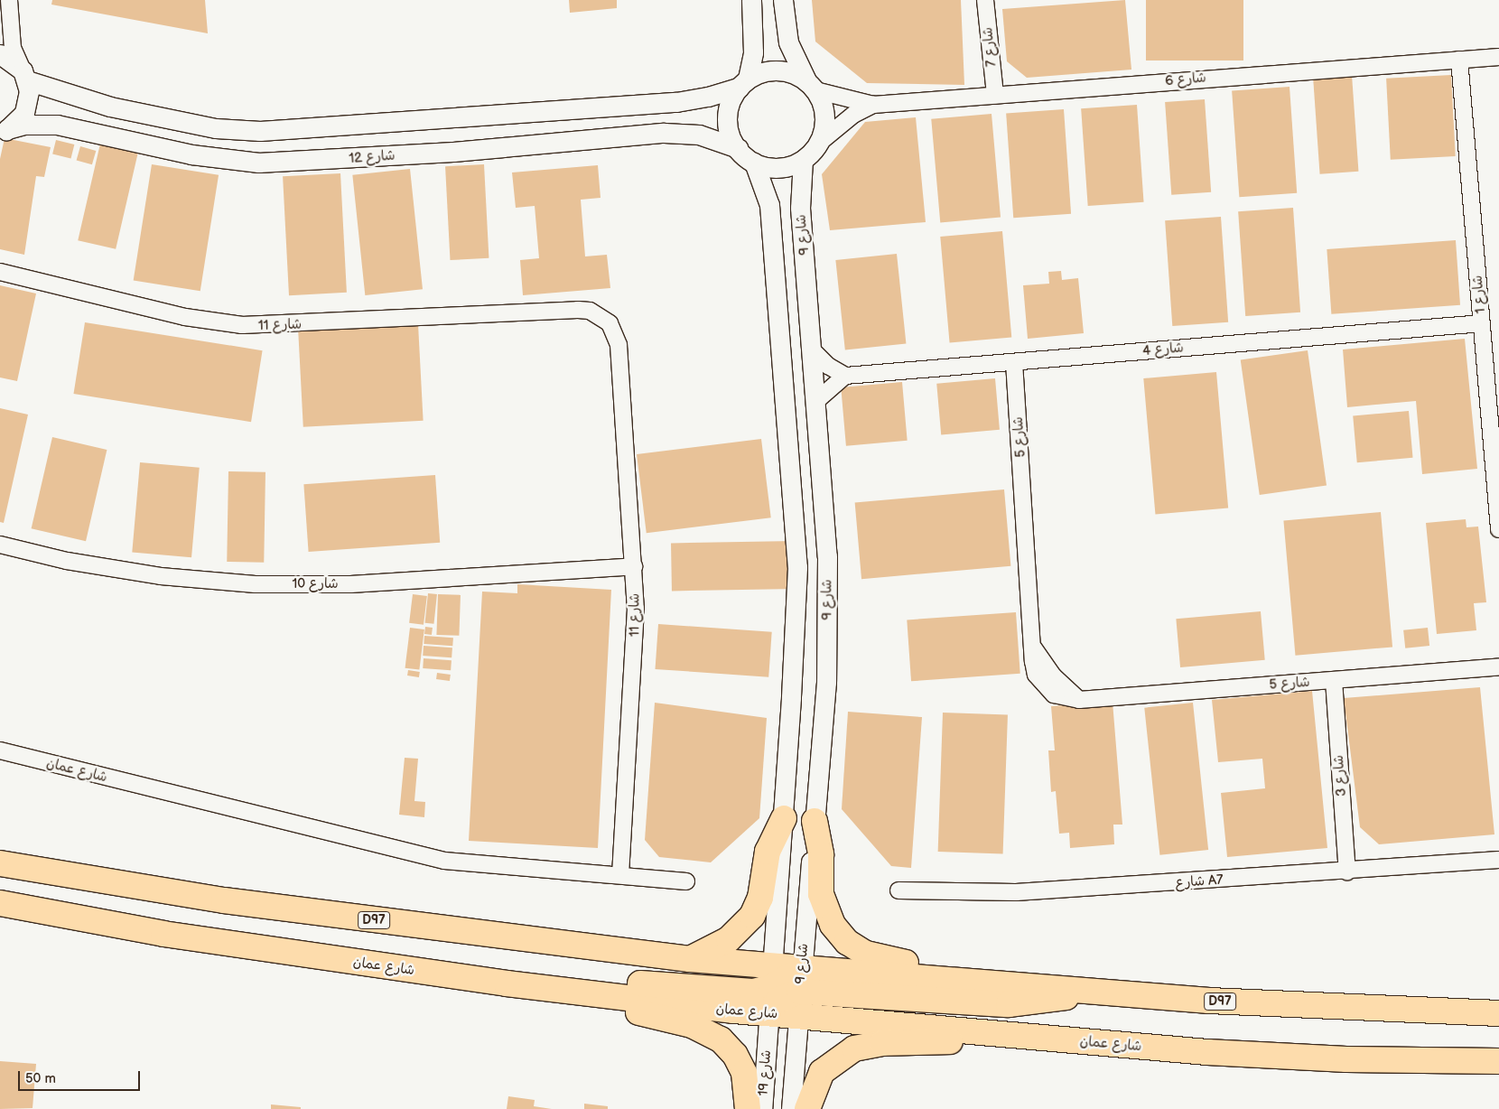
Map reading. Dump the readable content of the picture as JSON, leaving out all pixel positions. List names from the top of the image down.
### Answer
{
  "streets": {
    "main road": ["شارع عمان", "D97"],
    "street": [
      "شارع 7",
      "شارع 6",
      "شارع 12",
      "شارع 9",
      "شارع 1",
      "شارع 11",
      "شارع 4",
      "شارع 5",
      "شارع 10",
      "شارع 3",
      "شارع A7",
      "شارع 19"
    ]
  },
  "crossings": [
    ["شارع 7", "شارع 6"],
    ["شارع 6", "شارع 12"],
    ["شارع 6", "شارع 9"],
    ["شارع 6", "شارع 1"],
    ["شارع 12", "شارع 9"],
    ["شارع 9", "شارع عمان"],
    ["شارع 9", "D97"],
    ["شارع 9", "شارع 19"],
    ["شارع 1", "شارع 4"],
    ["شارع 11", "شارع 10"],
    ["شارع 11", "شارع عمان"],
    ["شارع 4", "شارع 5"],
    ["شارع 5", "شارع 3"],
    ["شارع عمان", "شارع 19"],
    ["شارع 3", "شارع A7"]
  ],
  "scale_bar": "50 m"
}
